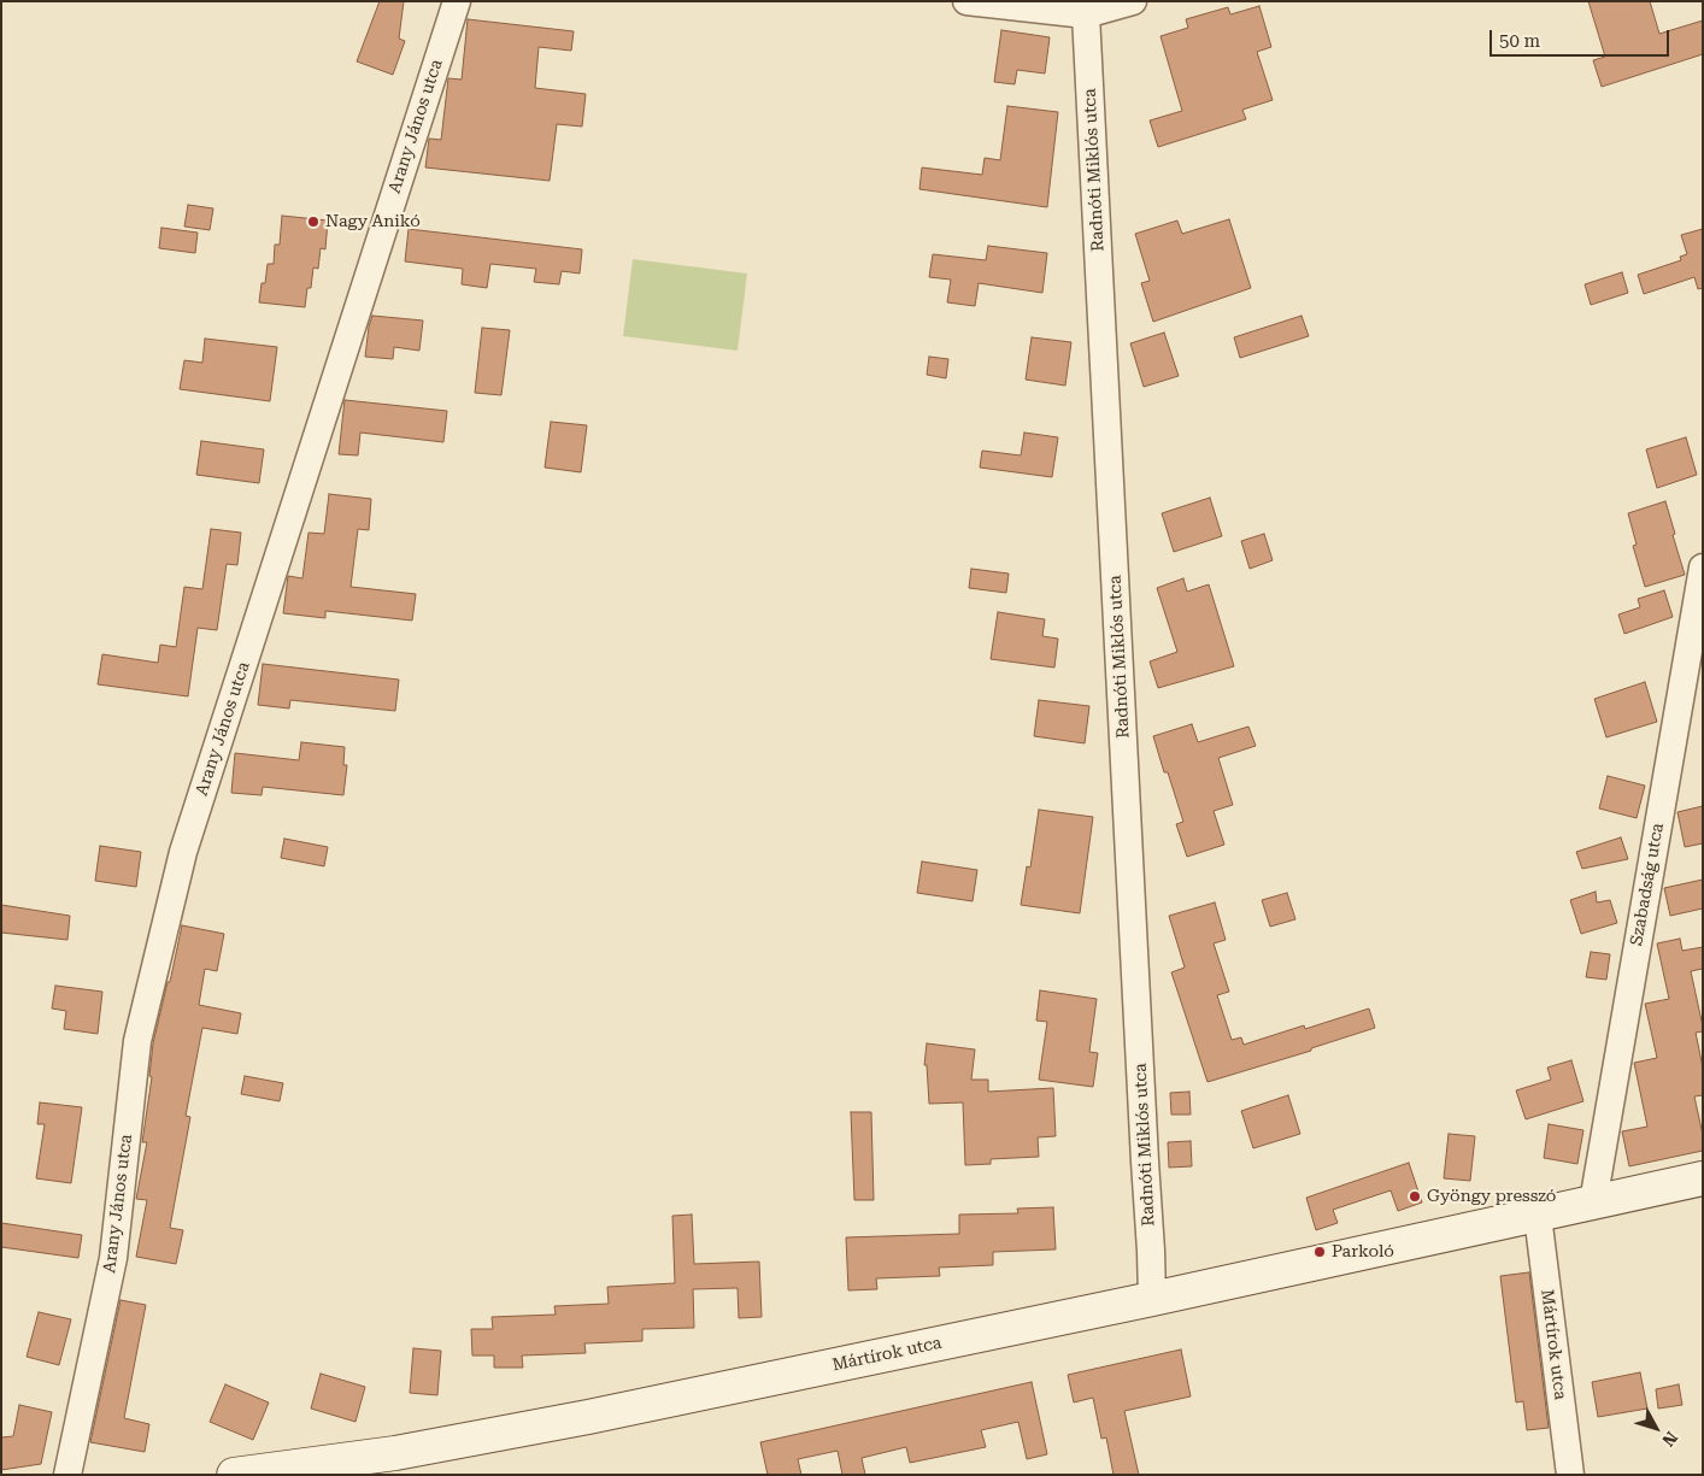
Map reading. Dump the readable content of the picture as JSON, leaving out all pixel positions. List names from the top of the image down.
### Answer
{
  "streets": {
    "main road": ["Mártírok utca"],
    "street": ["Arany János utca", "Radnóti Miklós utca", "Szabadság utca"]
  },
  "crossings": [
    ["Radnóti Miklós utca", "Mártírok utca"],
    ["Szabadság utca", "Mártírok utca"]
  ],
  "places": ["Nagy Anikó", "Gyöngy presszó", "Parkoló"],
  "scale_bar": "50 m",
  "north": "bottom right"
}
